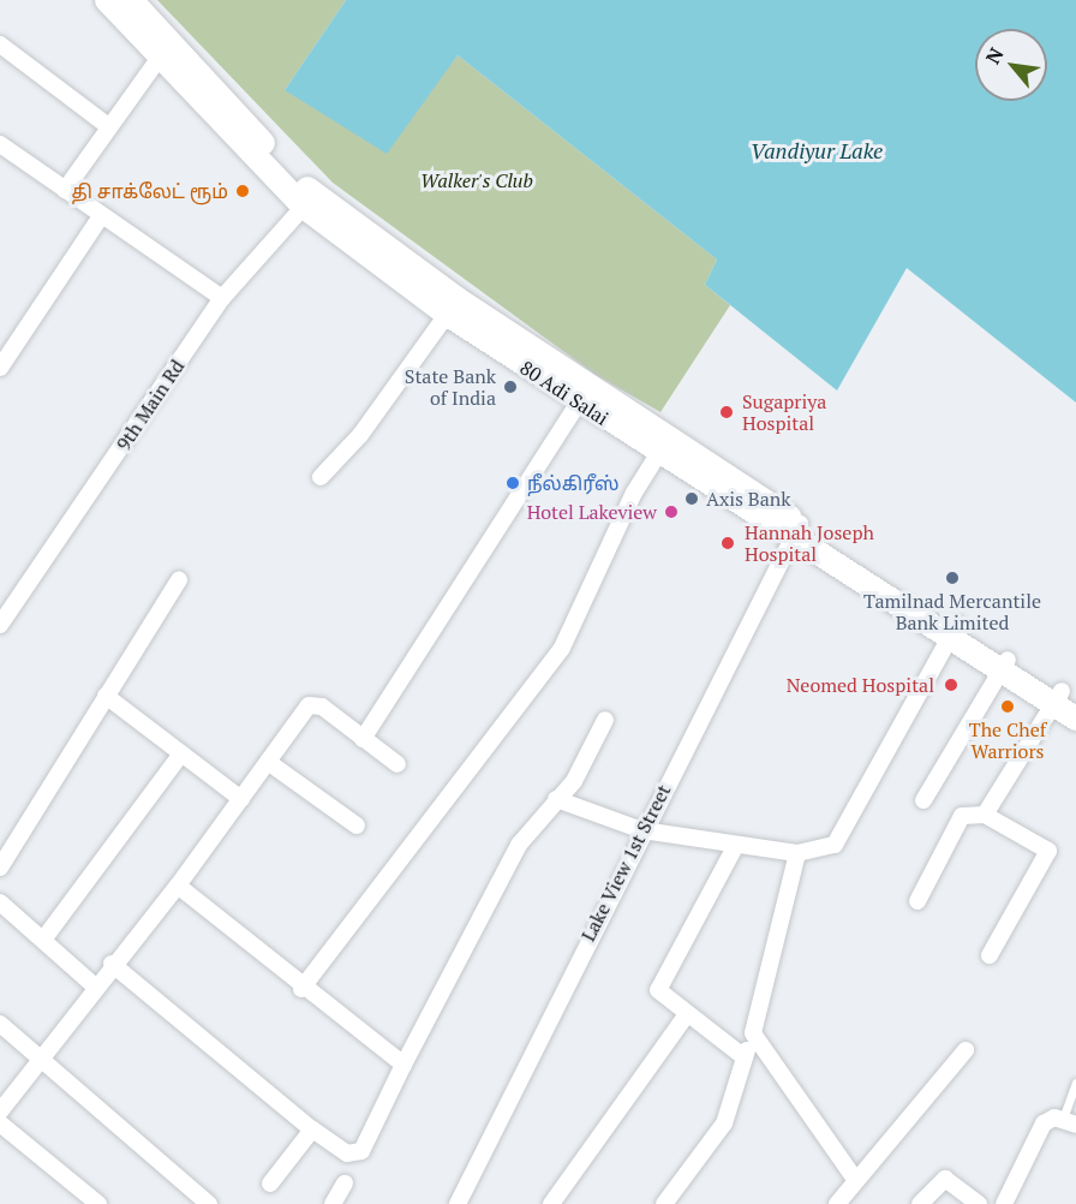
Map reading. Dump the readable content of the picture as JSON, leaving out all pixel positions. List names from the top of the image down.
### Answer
{
  "streets": {
    "main road": ["80 Adi Salai"],
    "street": ["9th Main Rd", "Lake View 1st Street"]
  },
  "crossings": [
    ["80 Adi Salai", "9th Main Rd"],
    ["80 Adi Salai", "Lake View 1st Street"]
  ],
  "water": ["Vandiyur Lake"],
  "parks": ["Walker's Club"],
  "places": [
    "தி சாக்லேட் ரூம்",
    "State Bank of India",
    "Sugapriya Hospital",
    "நீல்கிரீஸ்",
    "Axis Bank",
    "Hotel Lakeview",
    "Hannah Joseph Hospital",
    "Tamilnad Mercantile Bank Limited",
    "Neomed Hospital",
    "The Chef Warriors"
  ],
  "north": "top left"
}
